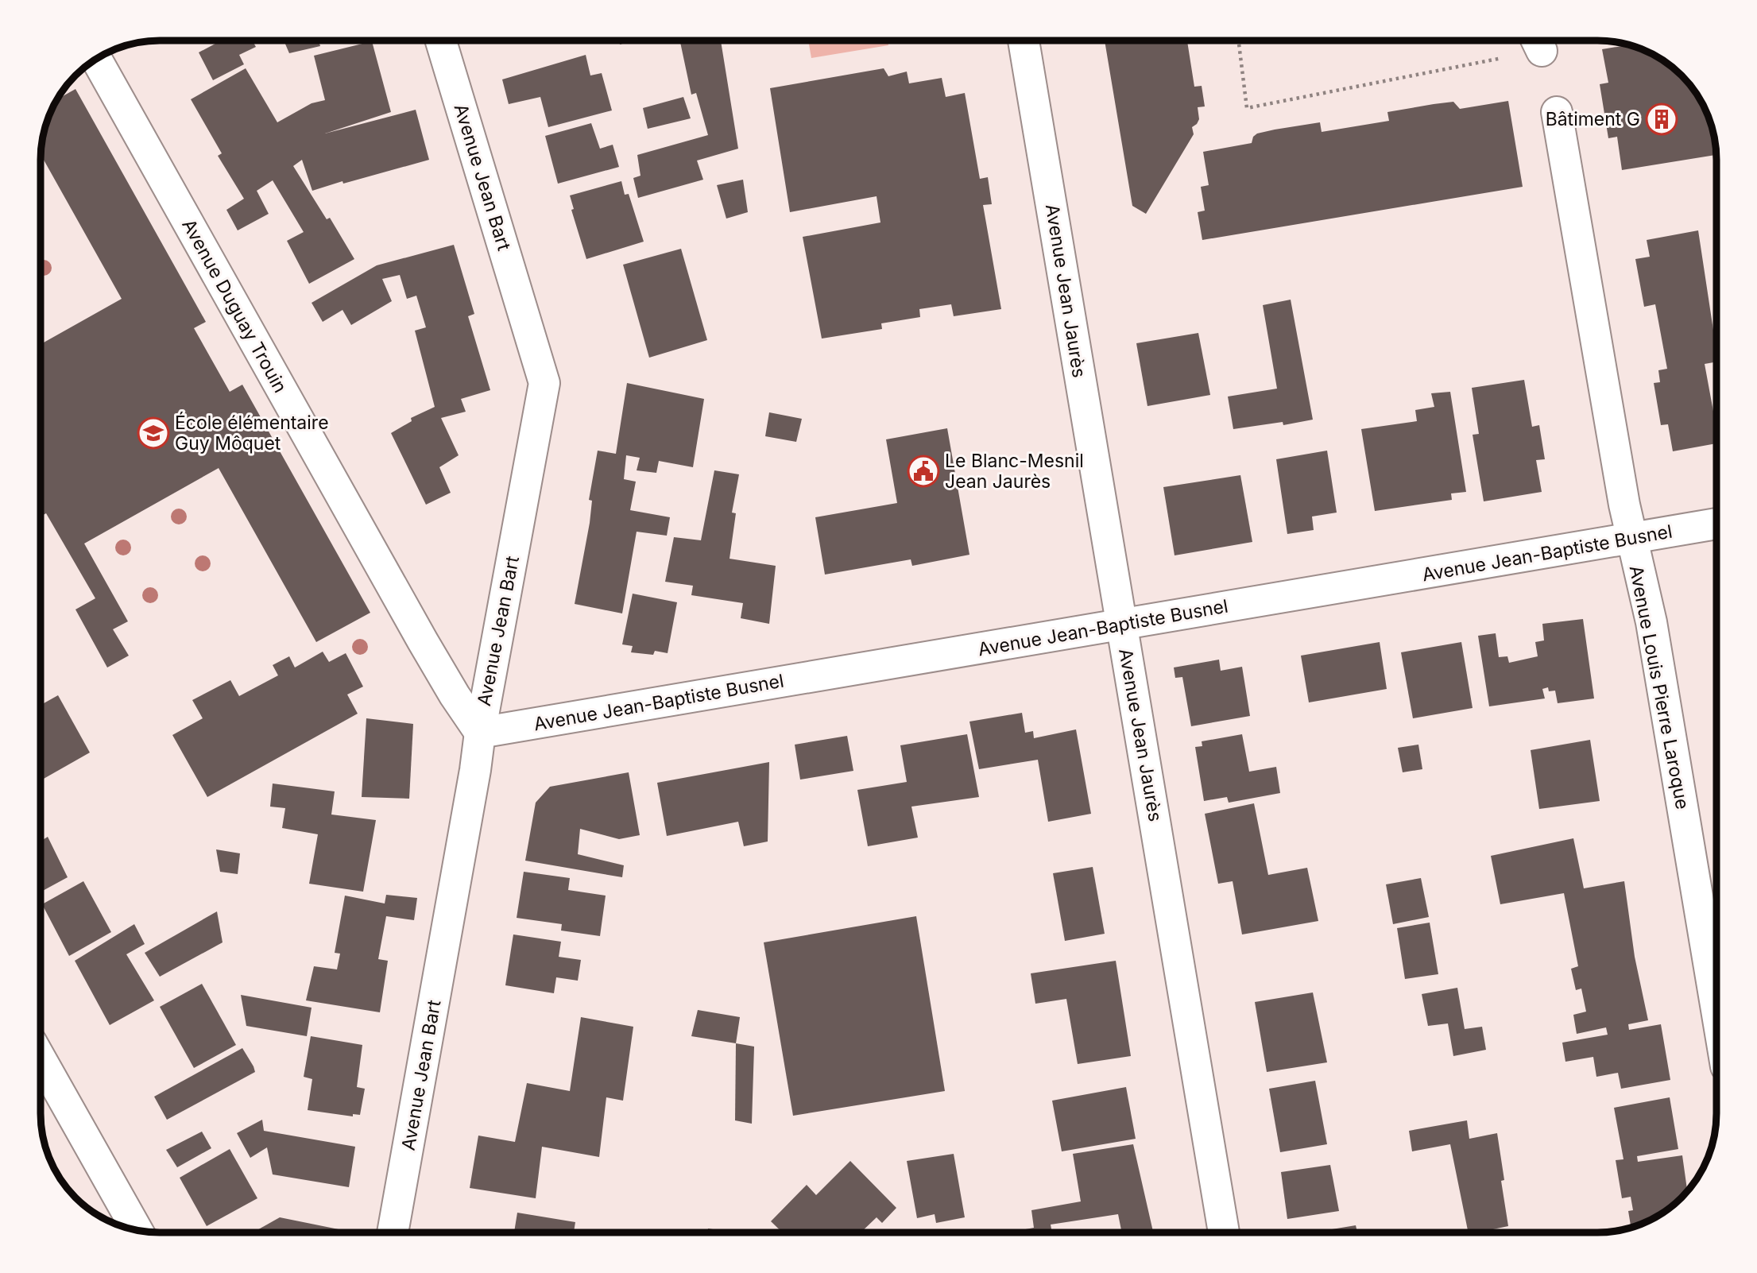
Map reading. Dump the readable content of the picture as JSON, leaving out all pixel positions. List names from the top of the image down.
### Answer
{
  "streets": {
    "street": [
      "Avenue Jean Bart",
      "Avenue Jean Jaurès",
      "Avenue Duguay Trouin",
      "Avenue Jean-Baptiste Busnel",
      "Avenue Louis Pierre Laroque"
    ]
  },
  "crossings": [
    ["Avenue Jean Bart", "Avenue Duguay Trouin"],
    ["Avenue Jean Bart", "Avenue Jean-Baptiste Busnel"],
    ["Avenue Jean Jaurès", "Avenue Jean-Baptiste Busnel"],
    ["Avenue Duguay Trouin", "Avenue Jean-Baptiste Busnel"],
    ["Avenue Jean-Baptiste Busnel", "Avenue Louis Pierre Laroque"]
  ],
  "places": {
    "building": ["Bâtiment G"],
    "school or university": ["École élémentaire Guy Môquet"],
    "public building": ["Le Blanc-Mesnil Jean Jaurès"]
  }
}
